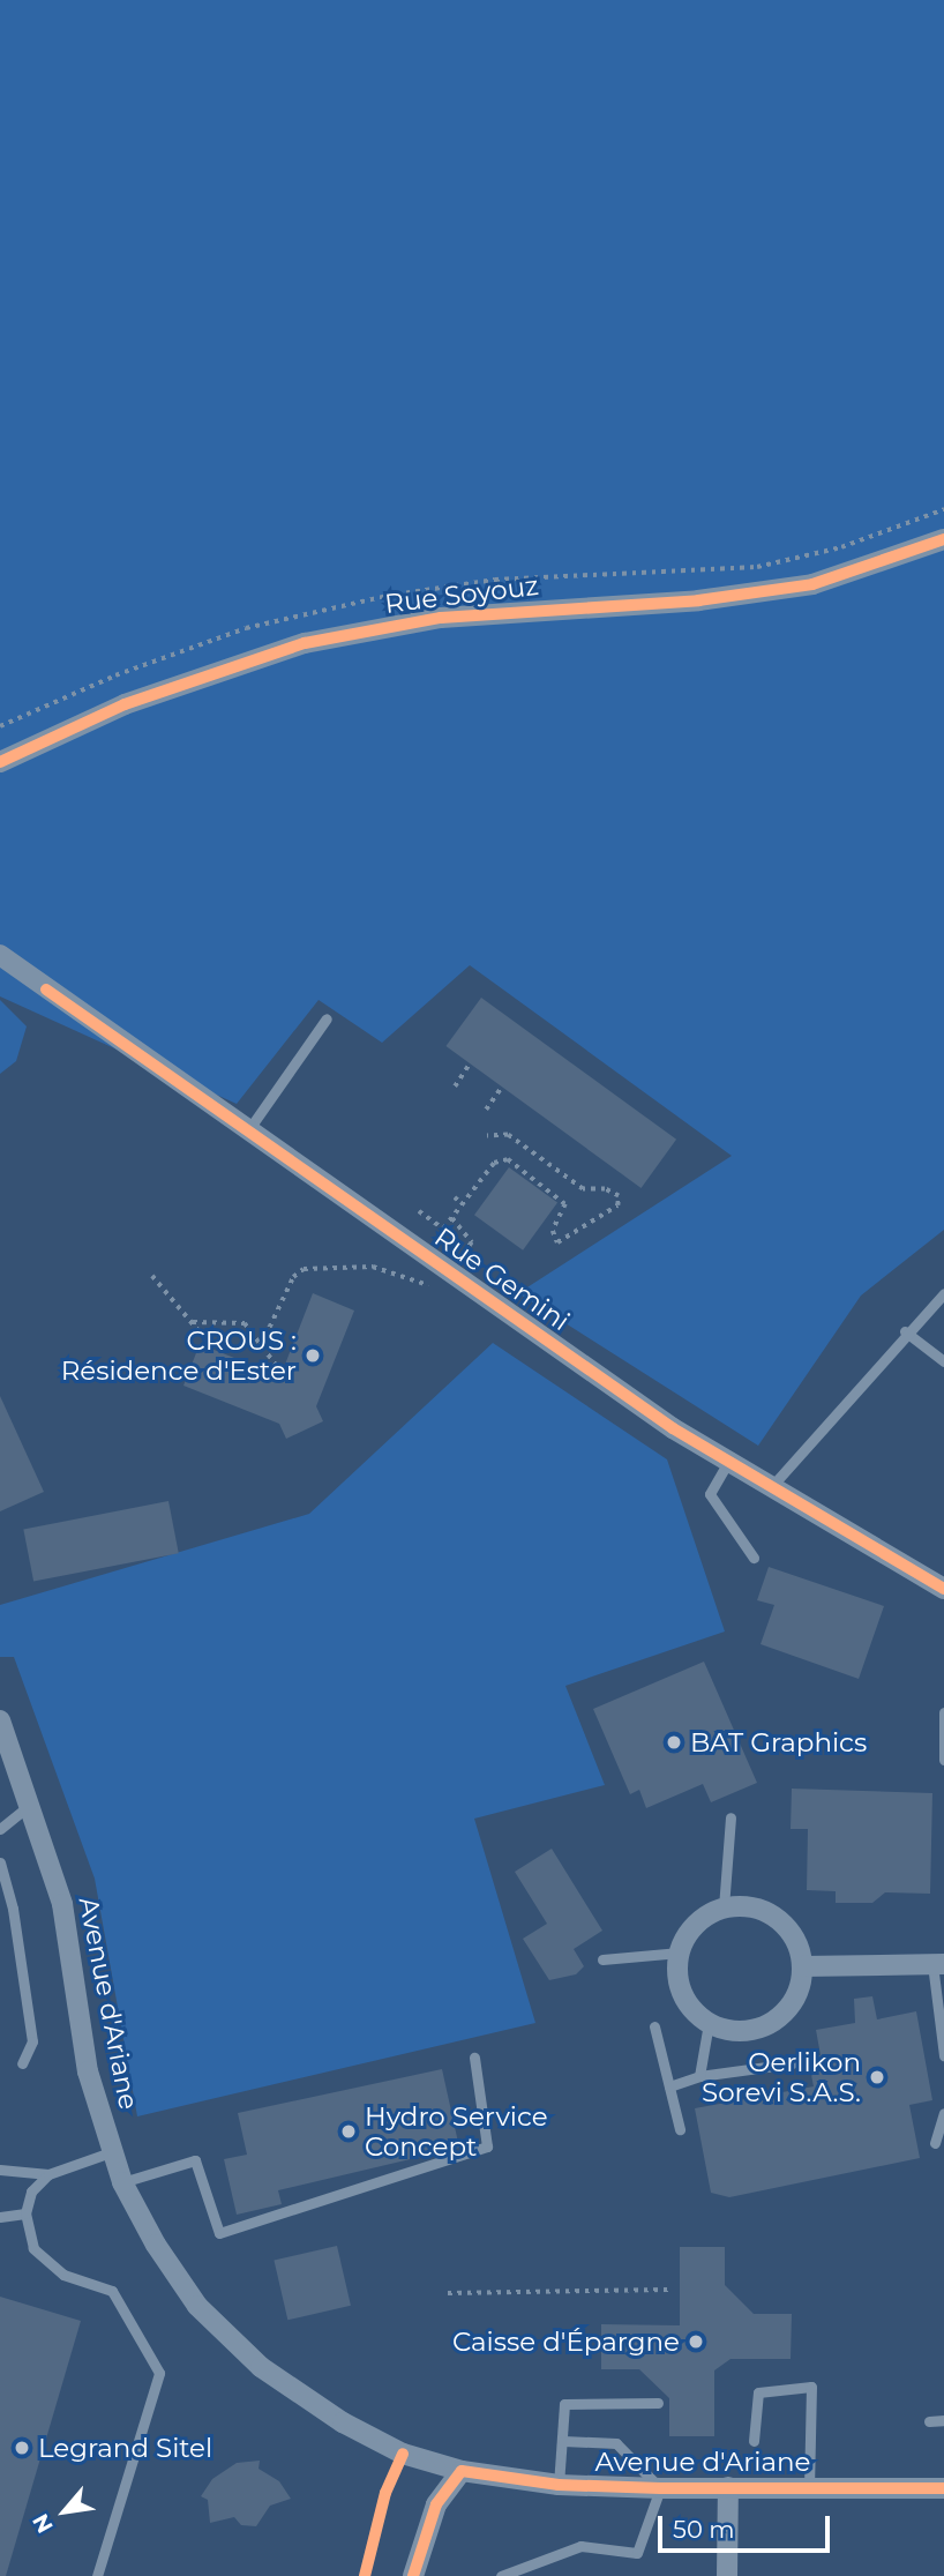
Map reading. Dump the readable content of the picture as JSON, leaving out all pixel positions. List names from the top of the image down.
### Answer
{
  "streets": {
    "street": ["Rue Soyouz", "Rue Gemini", "Avenue d'Ariane"]
  },
  "places": [
    "CROUS : Résidence d'Ester",
    "BAT Graphics",
    "Oerlikon Sorevi S.A.S.",
    "Hydro Service Concept",
    "Caisse d'Épargne",
    "Legrand Sitel"
  ],
  "scale_bar": "50 m",
  "north": "bottom left"
}
